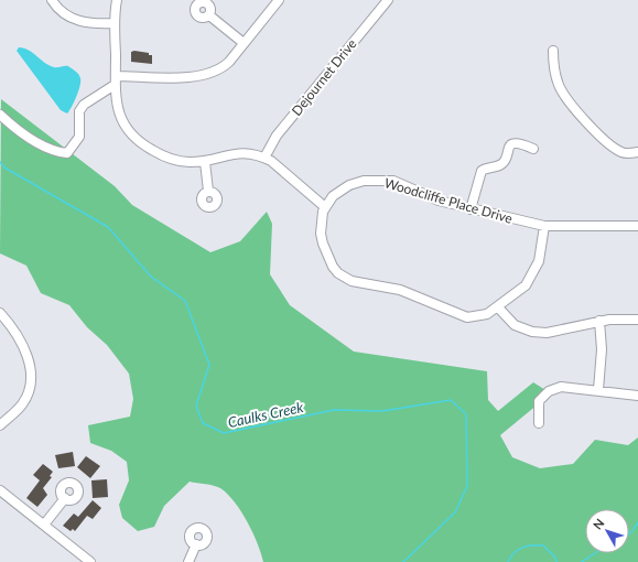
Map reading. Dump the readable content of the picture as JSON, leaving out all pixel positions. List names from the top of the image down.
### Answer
{
  "streets": {
    "street": ["Dejournet Drive", "Woodcliffe Place Drive"]
  },
  "water": ["Caulks Creek"],
  "north": "top left"
}
